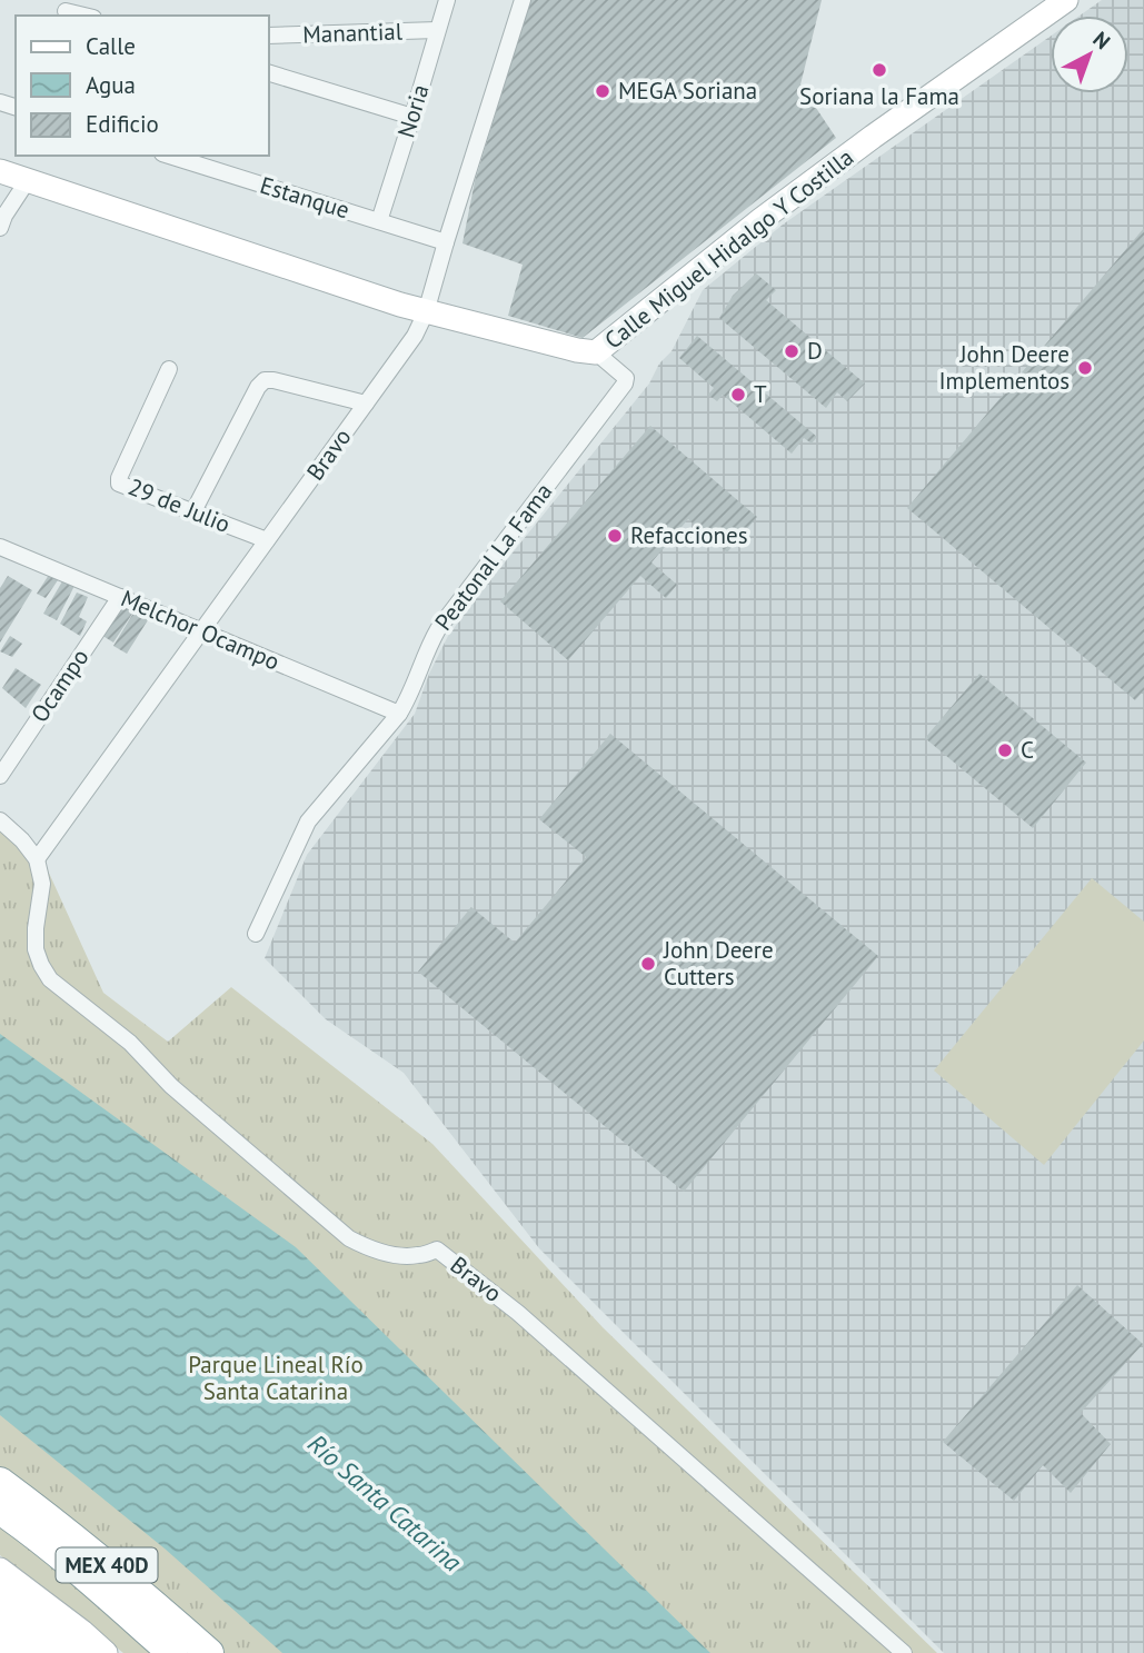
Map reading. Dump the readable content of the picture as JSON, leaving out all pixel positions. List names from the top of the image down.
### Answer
{
  "streets": {
    "highway": ["MEX 40D"],
    "street": [
      "Manantial",
      "Noria",
      "Estanque",
      "Calle Miguel Hidalgo Y Costilla",
      "Bravo",
      "29 de Julio",
      "Peatonal La Fama",
      "Melchor Ocampo",
      "Ocampo"
    ]
  },
  "crossings": [
    ["Manantial", "Noria"],
    ["Noria", "Estanque"],
    ["Estanque", "Bravo"],
    ["Calle Miguel Hidalgo Y Costilla", "Bravo"],
    ["Calle Miguel Hidalgo Y Costilla", "Peatonal La Fama"],
    ["Bravo", "29 de Julio"],
    ["Bravo", "Melchor Ocampo"],
    ["Peatonal La Fama", "Melchor Ocampo"],
    ["Melchor Ocampo", "Ocampo"]
  ],
  "water": ["Río Santa Catarina"],
  "parks": ["Parque Lineal Río Santa Catarina"],
  "places": [
    "Soriana la Fama",
    "MEGA Soriana",
    "D",
    "John Deere Implementos",
    "T",
    "Refacciones",
    "C",
    "John Deere Cutters"
  ],
  "legend": ["Calle", "Agua", "Edificio"],
  "north": "top right"
}
